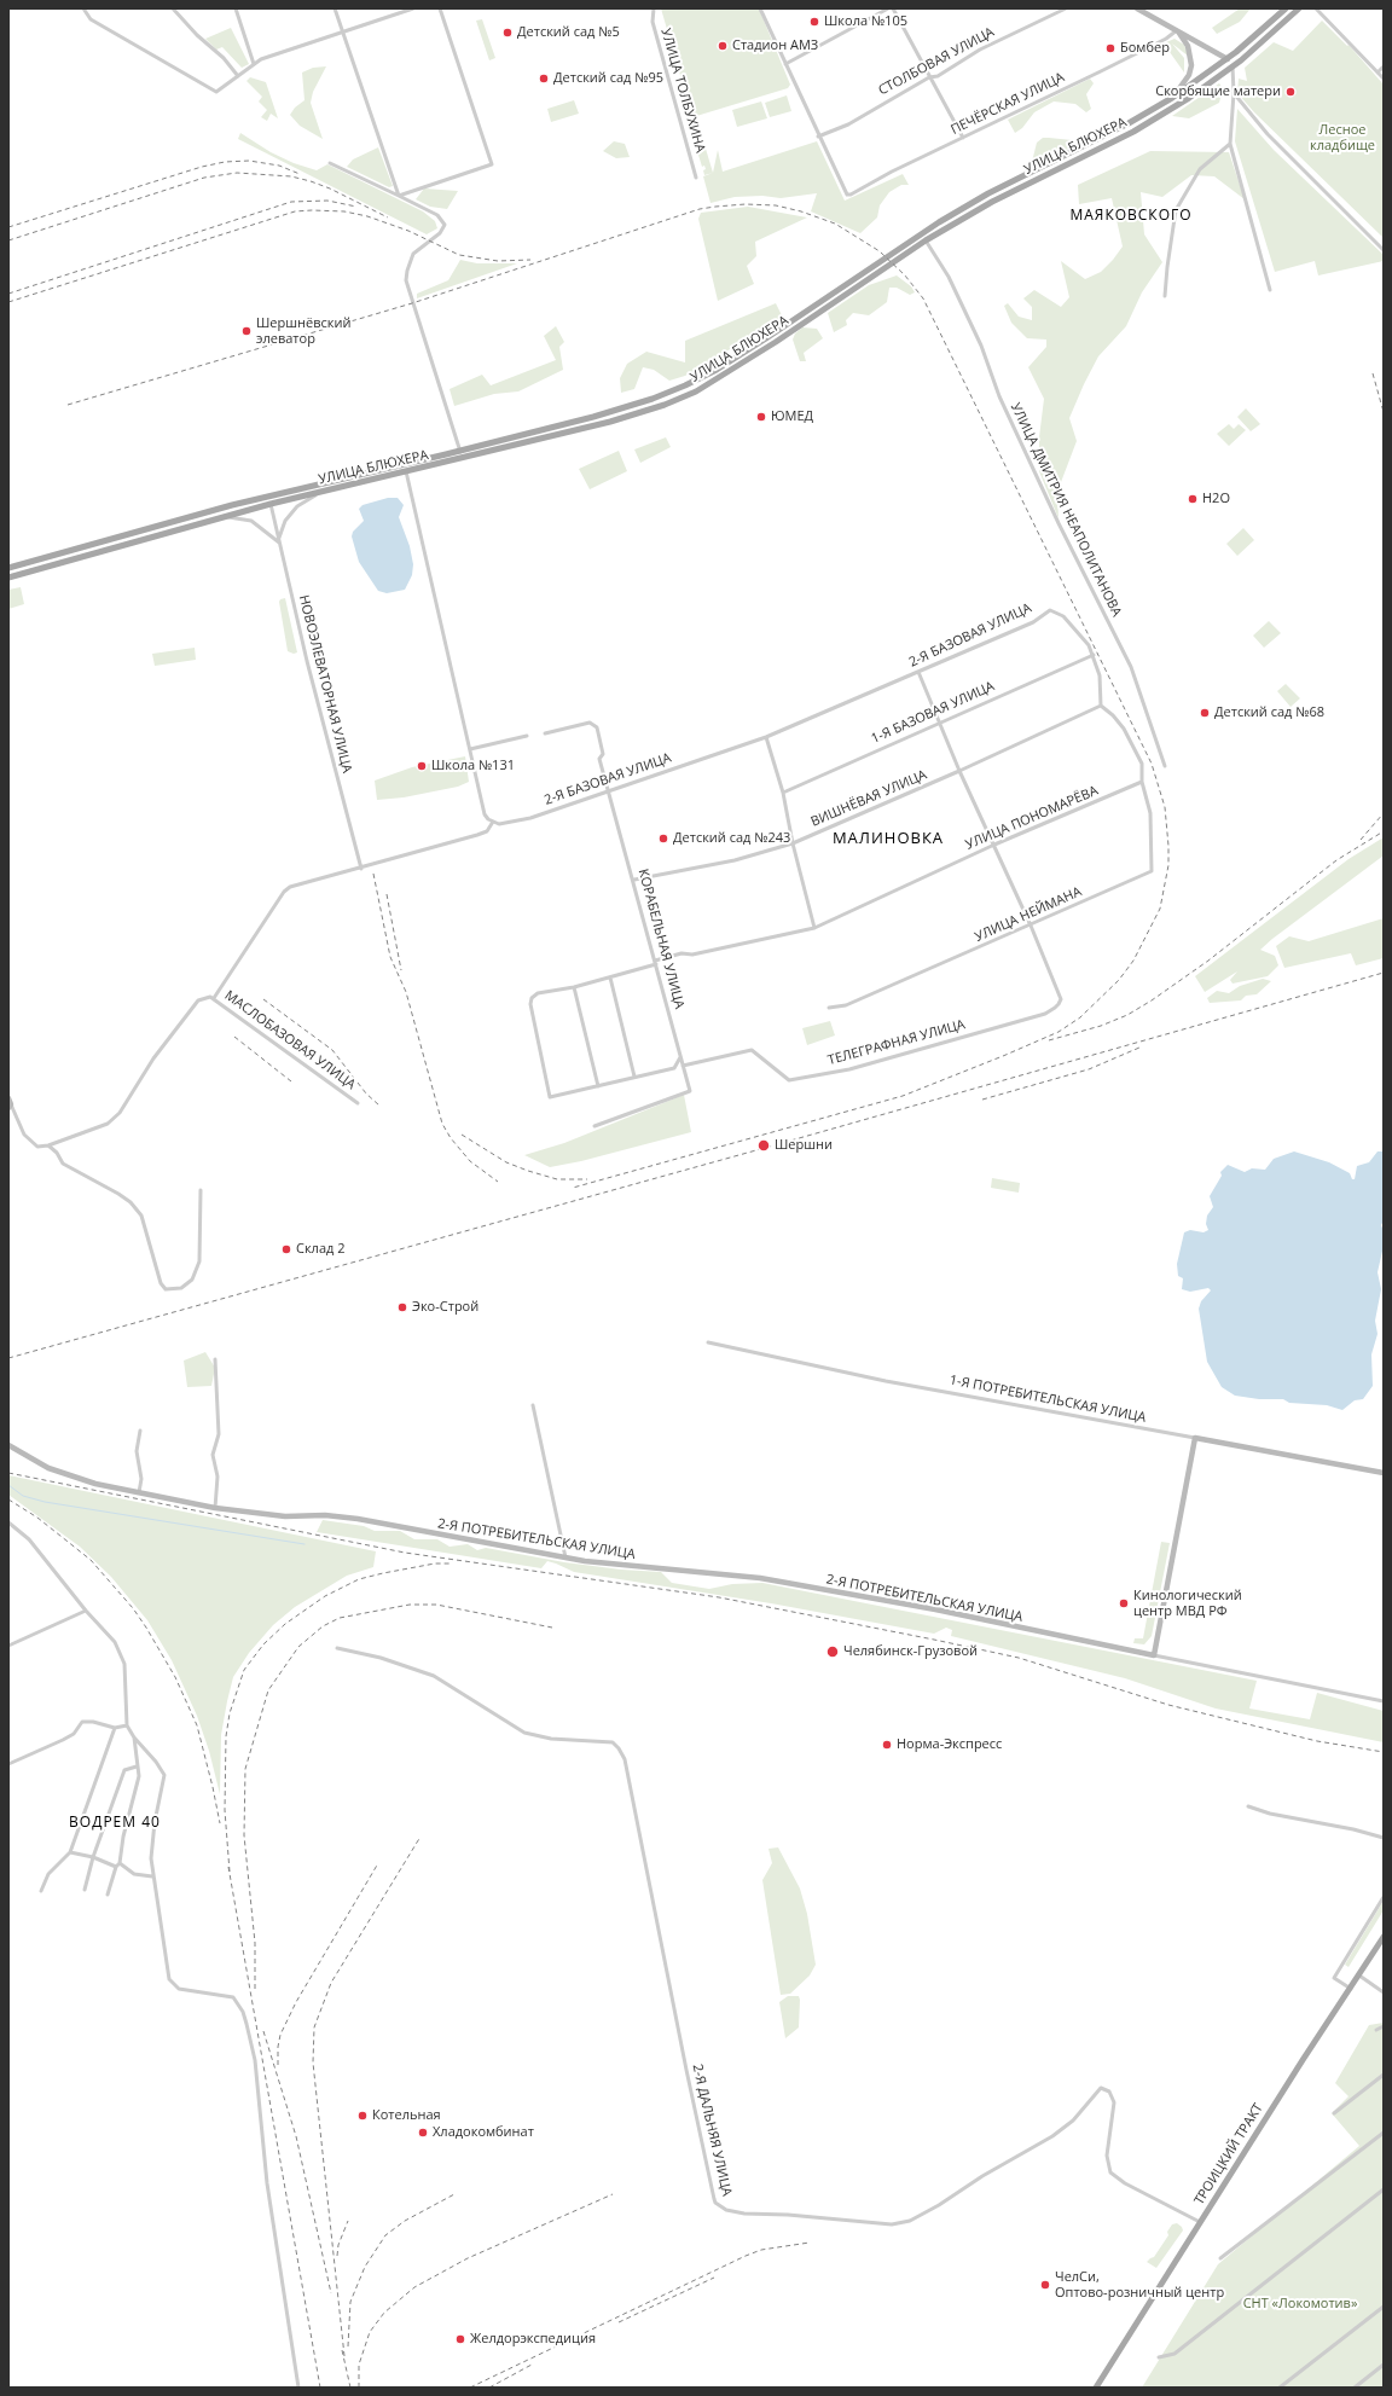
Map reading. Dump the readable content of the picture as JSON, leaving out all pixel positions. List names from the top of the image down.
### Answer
{
  "streets": {
    "main road": ["УЛИЦА БЛЮХЕРА", "ТРОИЦКИЙ ТРАКТ"],
    "street": [
      "СТОЛБОВАЯ УЛИЦА",
      "УЛИЦА ТОЛБУХИНА",
      "ПЕЧЁРСКАЯ УЛИЦА",
      "УЛИЦА ДМИТРИЯ НЕАПОЛИТАНОВА",
      "2-Я БАЗОВАЯ УЛИЦА",
      "НОВОЭЛЕВАТОРНАЯ УЛИЦА",
      "1-Я БАЗОВАЯ УЛИЦА",
      "ВИШНЁВАЯ УЛИЦА",
      "УЛИЦА ПОНОМАРЁВА",
      "УЛИЦА НЕЙМАНА",
      "КОРАБЕЛЬНАЯ УЛИЦА",
      "МАСЛОБАЗОВАЯ УЛИЦА",
      "ТЕЛЕГРАФНАЯ УЛИЦА",
      "1-Я ПОТРЕБИТЕЛЬСКАЯ УЛИЦА",
      "2-Я ПОТРЕБИТЕЛЬСКАЯ УЛИЦА",
      "2-Я ДАЛЬНЯЯ УЛИЦА"
    ]
  },
  "crossings": [
    ["СТОЛБОВАЯ УЛИЦА", "ПЕЧЁРСКАЯ УЛИЦА"],
    ["УЛИЦА БЛЮХЕРА", "УЛИЦА ДМИТРИЯ НЕАПОЛИТАНОВА"],
    ["УЛИЦА БЛЮХЕРА", "НОВОЭЛЕВАТОРНАЯ УЛИЦА"],
    ["2-Я БАЗОВАЯ УЛИЦА", "1-Я БАЗОВАЯ УЛИЦА"],
    ["2-Я БАЗОВАЯ УЛИЦА", "КОРАБЕЛЬНАЯ УЛИЦА"],
    ["ВИШНЁВАЯ УЛИЦА", "КОРАБЕЛЬНАЯ УЛИЦА"],
    ["УЛИЦА ПОНОМАРЁВА", "УЛИЦА НЕЙМАНА"],
    ["УЛИЦА ПОНОМАРЁВА", "КОРАБЕЛЬНАЯ УЛИЦА"],
    ["УЛИЦА НЕЙМАНА", "ТЕЛЕГРАФНАЯ УЛИЦА"],
    ["КОРАБЕЛЬНАЯ УЛИЦА", "ТЕЛЕГРАФНАЯ УЛИЦА"],
    ["2-Я ДАЛЬНЯЯ УЛИЦА", "ТРОИЦКИЙ ТРАКТ"]
  ],
  "districts": ["МАЯКОВСКОГО", "МАЛИНОВКА", "ВОДРЕМ 40"],
  "parks": ["Лесное кладбище", "СНТ «Локомотив»"],
  "places": [
    "Школа №105",
    "Детский сад №5",
    "Стадион АМЗ",
    "Бомбер",
    "Детский сад №95",
    "Скорбящие матери",
    "Шершнёвский элеватор",
    "ЮМЕД",
    "H2O",
    "Детский сад №68",
    "Школа №131",
    "Детский сад №243",
    "Шершни",
    "Склад 2",
    "Эко-Строй",
    "Кинологический центр МВД РФ",
    "Челябинск-Грузовой",
    "Норма-Экспресс",
    "Котельная",
    "Хладокомбинат",
    "ЧелСи, Оптово-розничный центр",
    "Желдорэкспедиция"
  ]
}
